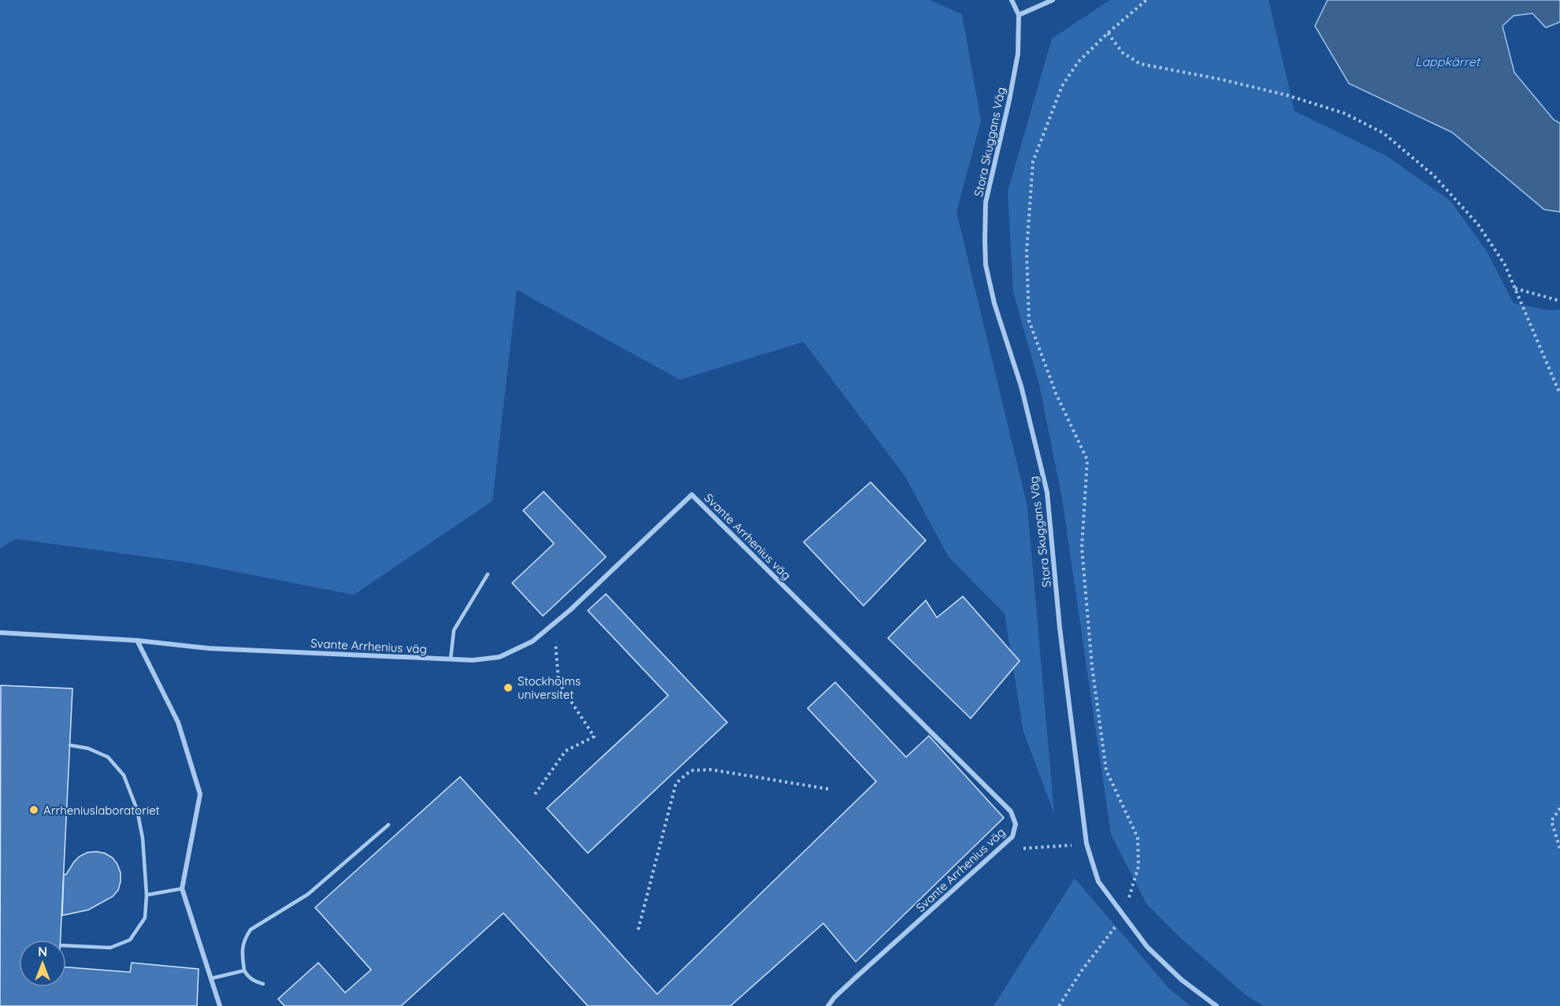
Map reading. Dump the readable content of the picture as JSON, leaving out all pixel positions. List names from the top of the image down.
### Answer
{
  "streets": {
    "street": ["Stora Skuggans Väg", "Svante Arrhenius väg"]
  },
  "water": ["Lappkärret"],
  "places": ["Stockholms universitet", "Arrheniuslaboratoriet"],
  "north": "top"
}
